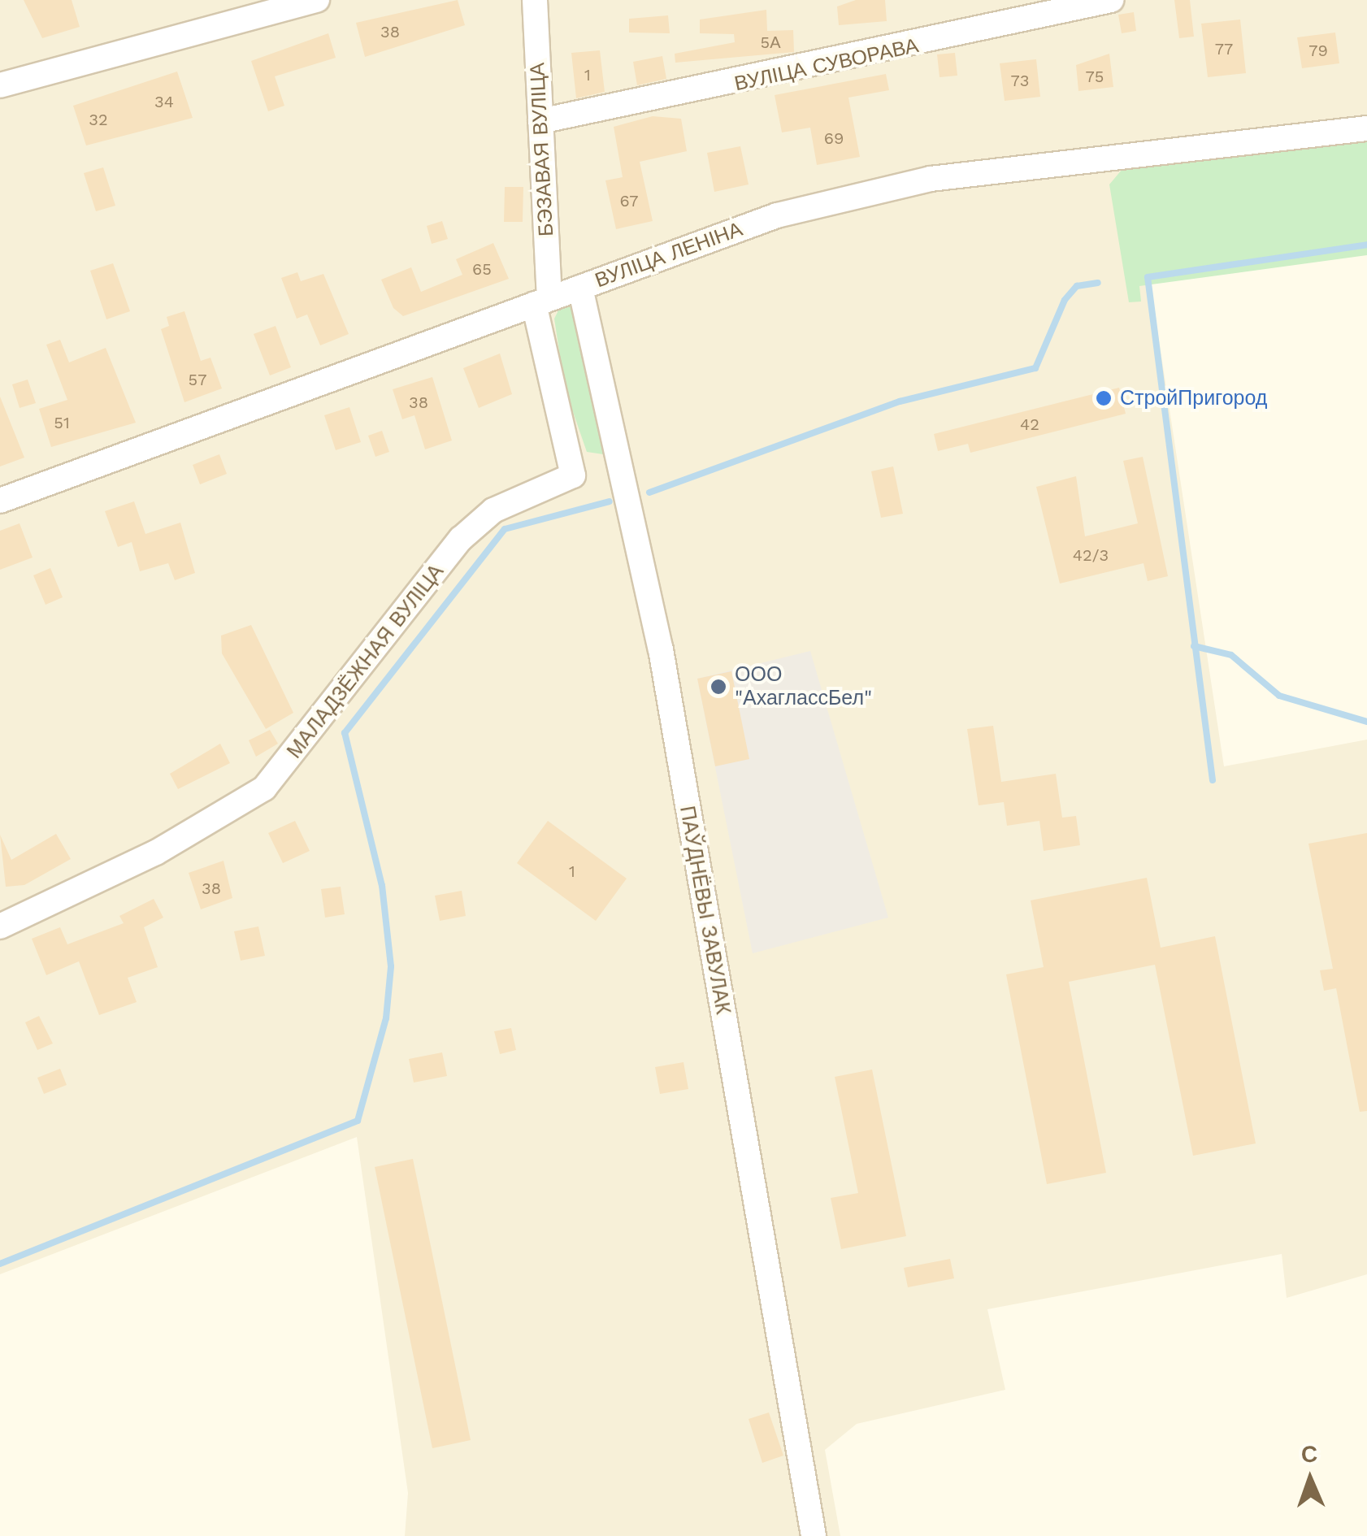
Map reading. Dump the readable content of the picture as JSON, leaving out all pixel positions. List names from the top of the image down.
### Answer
{
  "streets": {
    "street": [
      "ВУЛІЦА СУВОРАВА",
      "БЭЗАВАЯ ВУЛІЦА",
      "ВУЛІЦА ЛЕНІНА",
      "МАЛАДЗЁЖНАЯ ВУЛІЦА",
      "ПАЎДНЁВЫ ЗАВУЛАК"
    ]
  },
  "crossings": [
    ["ВУЛІЦА СУВОРАВА", "БЭЗАВАЯ ВУЛІЦА"],
    ["БЭЗАВАЯ ВУЛІЦА", "ВУЛІЦА ЛЕНІНА"],
    ["БЭЗАВАЯ ВУЛІЦА", "МАЛАДЗЁЖНАЯ ВУЛІЦА"],
    ["ВУЛІЦА ЛЕНІНА", "МАЛАДЗЁЖНАЯ ВУЛІЦА"],
    ["ВУЛІЦА ЛЕНІНА", "ПАЎДНЁВЫ ЗАВУЛАК"]
  ],
  "places": ["СтройПригород", "ООО \"АхаглассБел\""],
  "house_numbers": [
    "38",
    "5А",
    "77",
    "79",
    "1",
    "75",
    "73",
    "34",
    "32",
    "69",
    "67",
    "65",
    "57",
    "38",
    "51",
    "42",
    "42/3",
    "1",
    "38"
  ],
  "north": "top"
}
